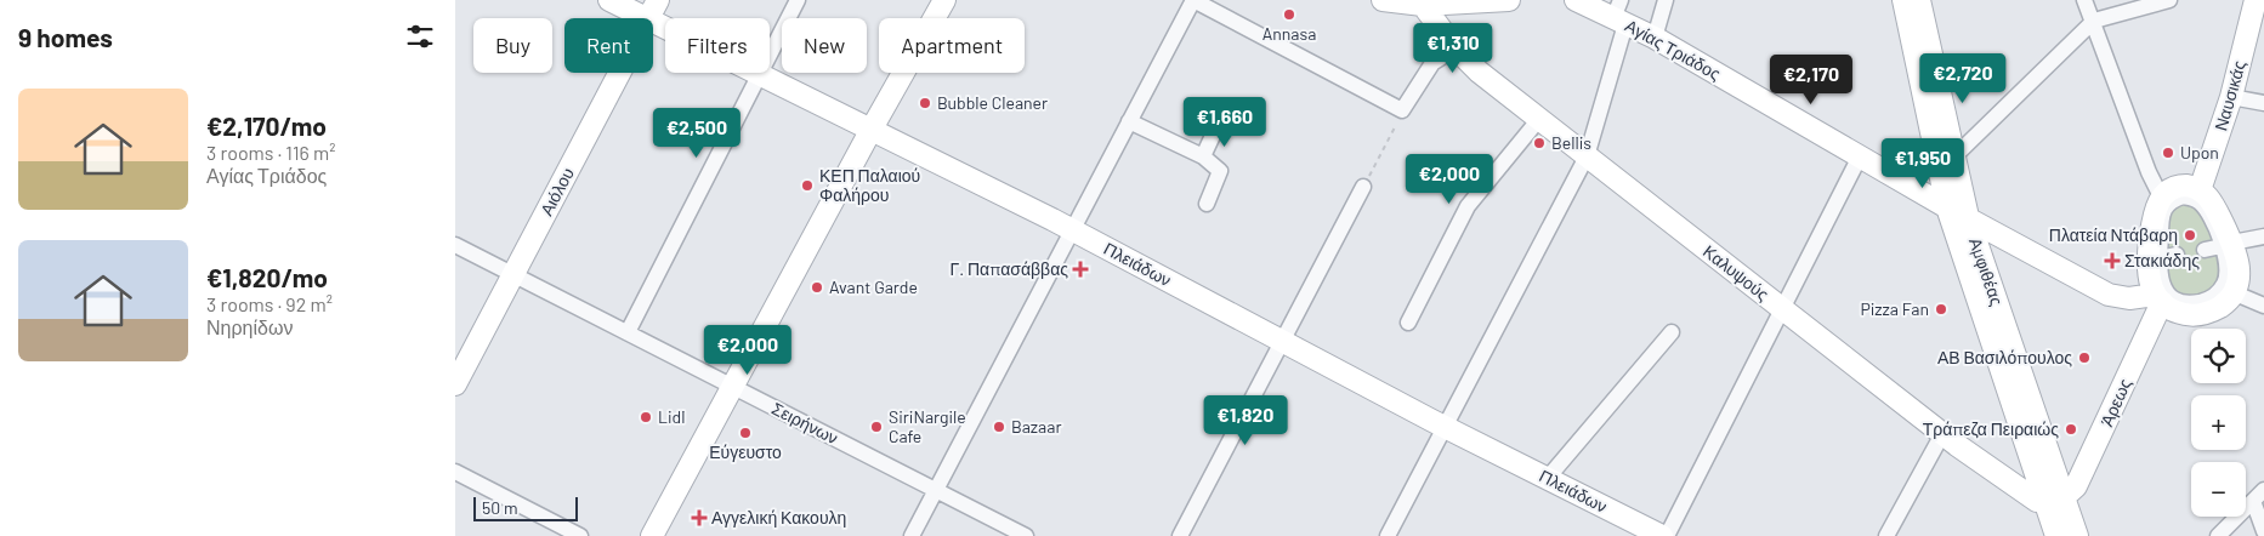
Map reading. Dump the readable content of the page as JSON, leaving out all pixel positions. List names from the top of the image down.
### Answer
{
  "streets": {
    "street": [
      "Αγίας Τριάδος",
      "Ναυσικάς",
      "Αιόλου",
      "Πλειάδων",
      "Αμφιθέας",
      "Καλυψούς",
      "Άρεως",
      "Σειρήνων"
    ]
  },
  "crossings": [
    ["Αγίας Τριάδος", "Αμφιθέας"],
    ["Αγίας Τριάδος", "Άρεως"],
    ["Αιόλου", "Πλειάδων"],
    ["Αιόλου", "Σειρήνων"],
    ["Αμφιθέας", "Καλυψούς"],
    ["Αμφιθέας", "Άρεως"],
    ["Καλυψούς", "Άρεως"]
  ],
  "places": {
    "other": [
      "Annasa",
      "Bubble Cleaner",
      "Bellis",
      "Upon",
      "ΚΕΠ Παλαιού Φαλήρου",
      "Πλατεία Ντάβαρη",
      "Avant Garde",
      "Pizza Fan",
      "ΑΒ Βασιλόπουλος",
      "Lidl",
      "SiriNargile Cafe",
      "Bazaar",
      "Τράπεζα Πειραιώς",
      "Εύγευστο"
    ],
    "health": ["Στακιάδης", "Γ. Παπασάββας", "Αγγελική Κακουλη"]
  },
  "scale_bar": "50 m",
  "page": {
    "heading": "9 homes",
    "chip": [
      "Buy",
      "Rent",
      "Filters",
      "New",
      "Apartment"
    ],
    "price": [
      "€1,310",
      "€2,720",
      "€2,170",
      "€1,660",
      "€2,500",
      "€1,950",
      "€2,000",
      "€2,000",
      "€1,820"
    ],
    "list": [
      {
        "name": "€2,170/mo",
        "note": "3 rooms · 116 m² · Αγίας Τριάδος"
      },
      {
        "name": "€1,820/mo",
        "note": "3 rooms · 92 m² · Νηρηίδων"
      }
    ],
    "map_buttons": ["+", "−"],
    "scale": "50 m"
  }
}
